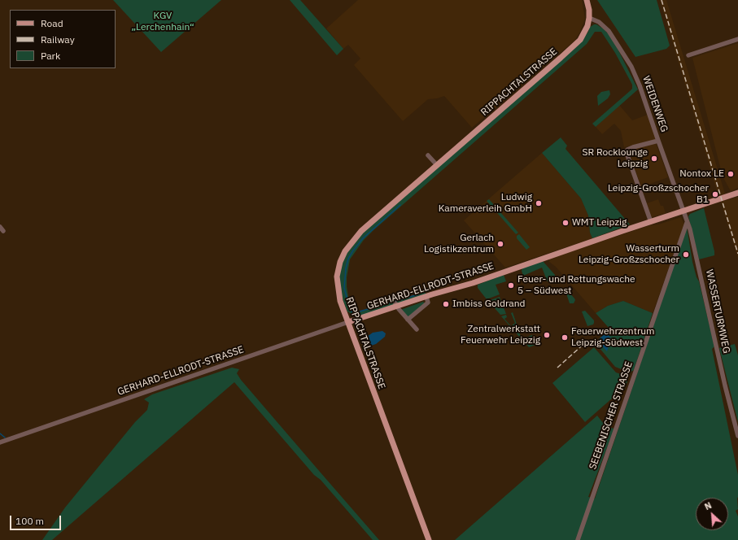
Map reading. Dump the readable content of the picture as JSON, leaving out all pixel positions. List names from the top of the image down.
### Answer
{
  "streets": {
    "main road": ["RIPPACHTALSTRASSE", "GERHARD-ELLRODT-STRASSE"],
    "street": ["WEIDENWEG", "WASSERTURMWEG", "SEEBENISCHER STRASSE"]
  },
  "crossings": [
    ["RIPPACHTALSTRASSE", "WEIDENWEG"],
    ["RIPPACHTALSTRASSE", "GERHARD-ELLRODT-STRASSE"],
    ["WEIDENWEG", "GERHARD-ELLRODT-STRASSE"],
    ["WEIDENWEG", "WASSERTURMWEG"],
    ["GERHARD-ELLRODT-STRASSE", "WASSERTURMWEG"],
    ["WASSERTURMWEG", "SEEBENISCHER STRASSE"]
  ],
  "parks": ["KGV „Lerchenhain“"],
  "places": [
    "SR Rocklounge Leipzig",
    "Nontox LE",
    "Leipzig-Großzschocher B1",
    "Ludwig Kameraverleih GmbH",
    "WMT Leipzig",
    "Gerlach Logistikzentrum",
    "Wasserturm Leipzig-Großzschocher",
    "Feuer- und Rettungswache 5 – Südwest",
    "Imbiss Goldrand",
    "Zentralwerkstatt Feuerwehr Leipzig",
    "Feuerwehrzentrum Leipzig-Südwest"
  ],
  "legend": ["Road", "Railway", "Park"],
  "scale_bar": "100 m",
  "north": "top left"
}
